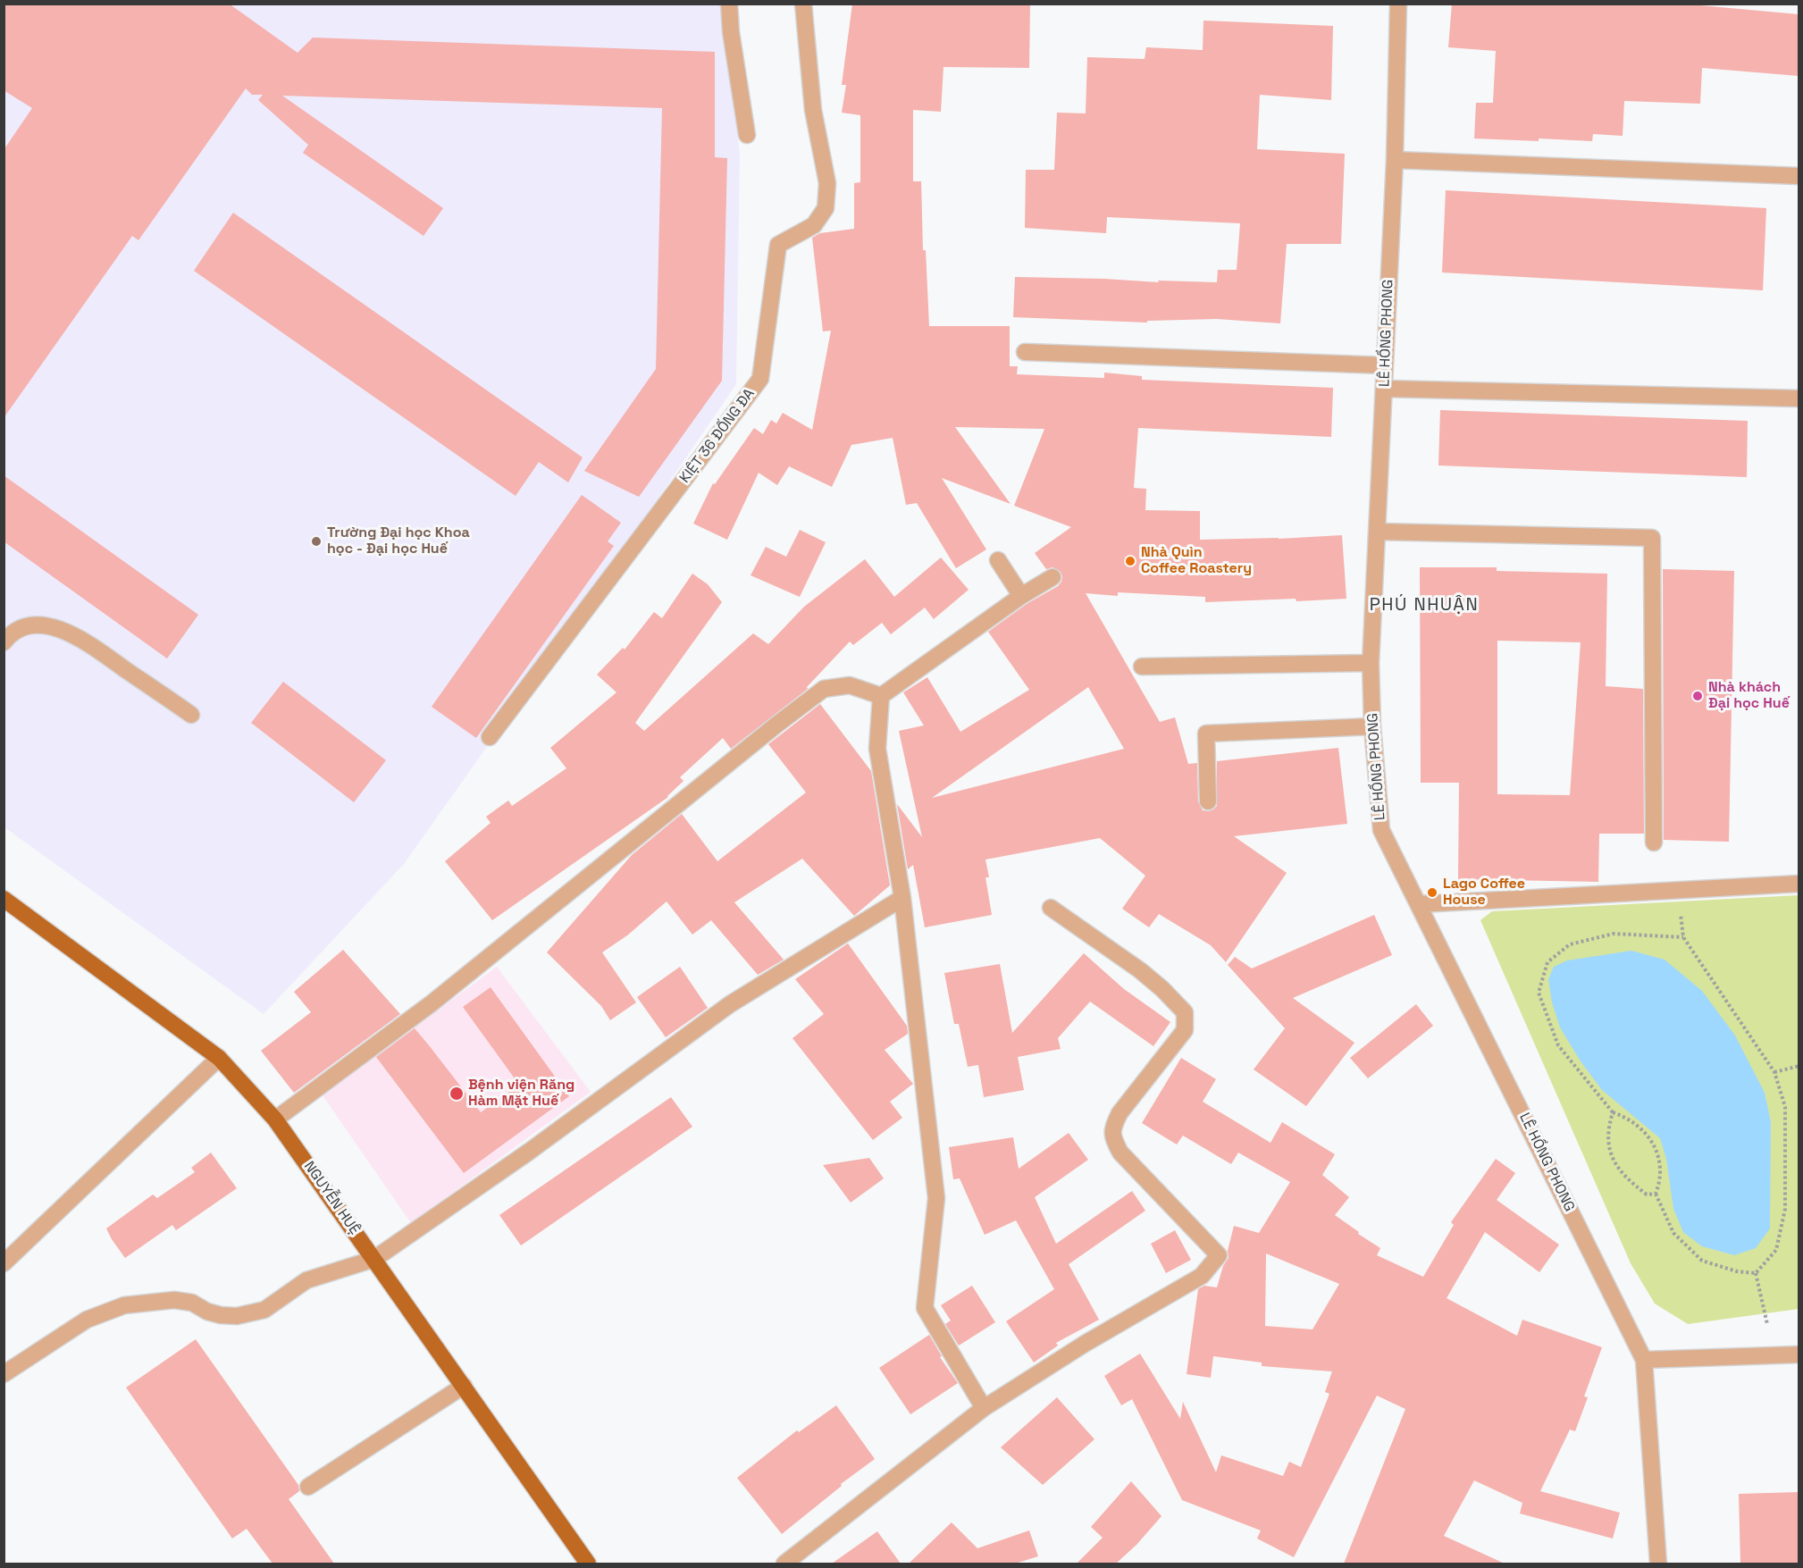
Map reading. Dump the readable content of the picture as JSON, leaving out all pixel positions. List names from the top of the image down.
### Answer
{
  "streets": {
    "main road": ["NGUYỄN HUỆ"],
    "street": ["LÊ HỒNG PHONG", "KIỆT 36 ĐỐNG ĐA"]
  },
  "districts": ["PHÚ NHUẬN"],
  "places": [
    "Trường Đại học Khoa học - Đại học Huế",
    "Nhà Quìn Coffee Roastery",
    "Nhà khách Đại học Huế",
    "Lago Coffee House",
    "Bệnh viện Răng Hàm Mặt Huế"
  ]
}
